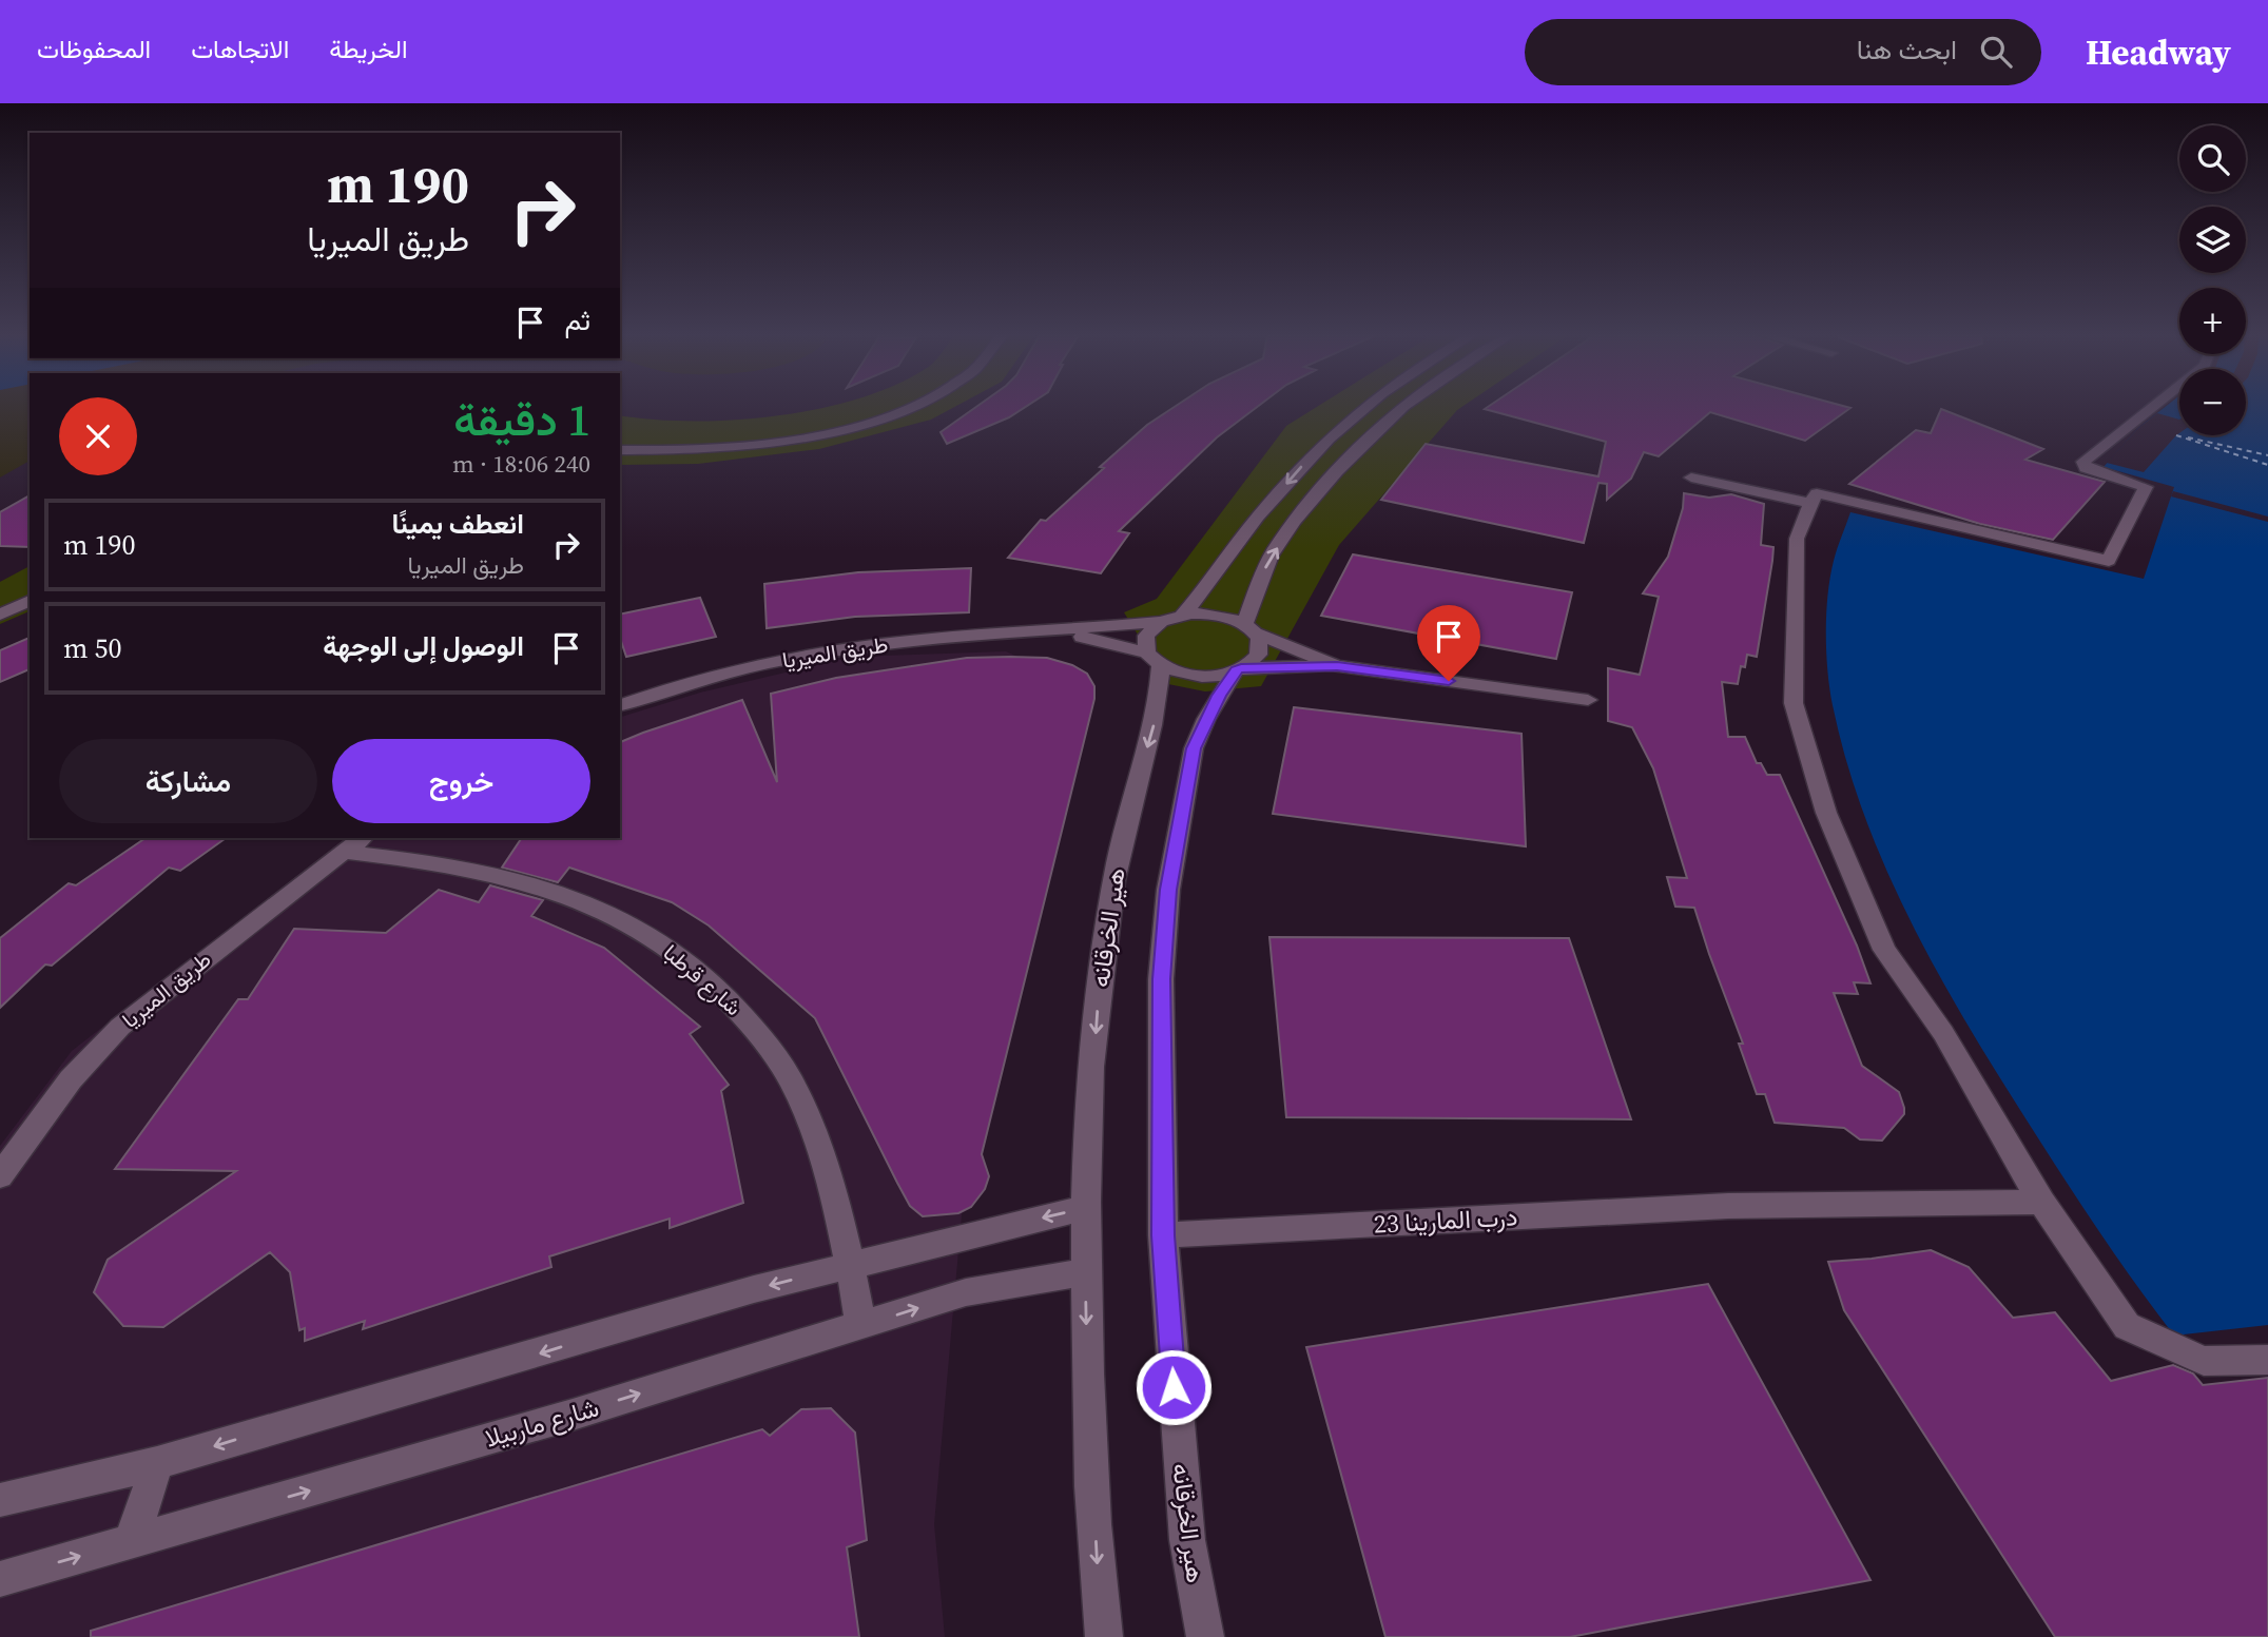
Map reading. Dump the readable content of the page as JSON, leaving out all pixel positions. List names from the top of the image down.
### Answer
{
  "streets": {
    "street": [
      "طريق الميريا",
      "هير الخرقانه",
      "شارع قرطبا",
      "درب المارينا 23",
      "شارع ماربيلا"
    ]
  },
  "crossings": [
    ["طريق الميريا", "هير الخرقانه"],
    ["طريق الميريا", "شارع قرطبا"],
    ["هير الخرقانه", "درب المارينا 23"],
    ["هير الخرقانه", "شارع ماربيلا"],
    ["شارع قرطبا", "شارع ماربيلا"]
  ],
  "page": {
    "header": "Headway",
    "search": "ابحث هنا",
    "nav": ["الخريطة", "الاتجاهات", "المحفوظات"],
    "map_buttons": ["+", "−"],
    "turn": ["190 m", "طريق الميريا"],
    "then": "ثم",
    "heading": ["1 دقيقة", "240 m · 18:06"],
    "list": [
      {
        "name": "انعطف يمينًا",
        "note": "طريق الميريا",
        "value": "190 m"
      },
      {
        "name": "الوصول إلى الوجهة",
        "value": "50 m"
      }
    ],
    "buttons": ["خروج", "مشاركة"]
  }
}
